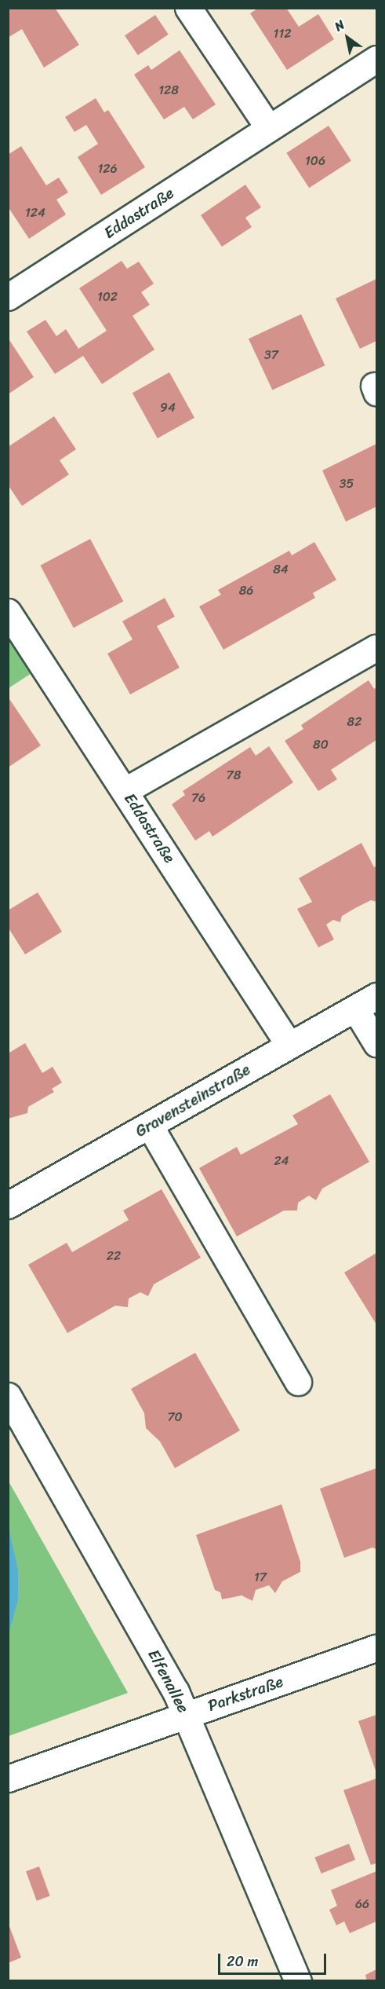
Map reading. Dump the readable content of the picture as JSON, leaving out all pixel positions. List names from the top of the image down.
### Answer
{
  "streets": {
    "street": [
      "Eddastraße",
      "Gravensteinstraße",
      "Elfenallee",
      "Parkstraße"
    ]
  },
  "crossings": [
    ["Eddastraße", "Gravensteinstraße"],
    ["Elfenallee", "Parkstraße"]
  ],
  "house_numbers": [
    "112",
    "128",
    "106",
    "126",
    "124",
    "102",
    "37",
    "94",
    "35",
    "84",
    "86",
    "82",
    "80",
    "78",
    "76",
    "24",
    "22",
    "70",
    "17",
    "66"
  ],
  "scale_bar": "20 m",
  "north": "top left"
}
